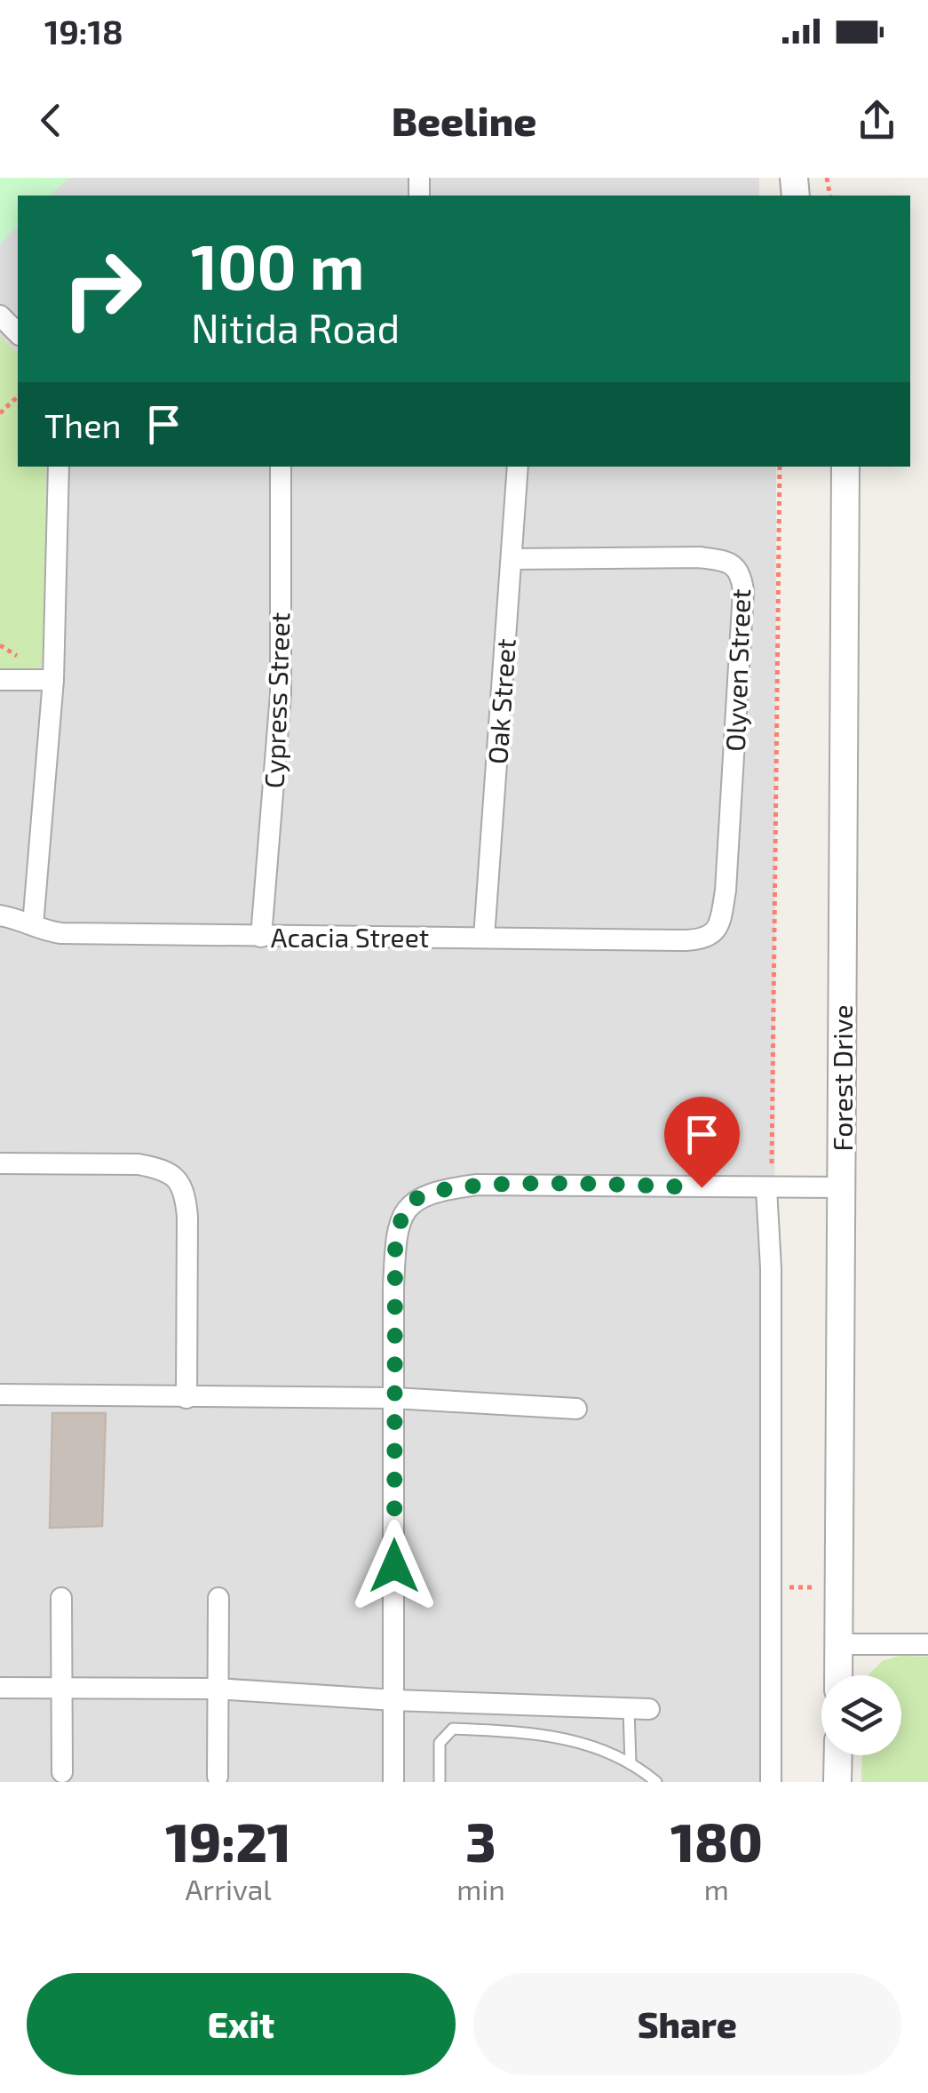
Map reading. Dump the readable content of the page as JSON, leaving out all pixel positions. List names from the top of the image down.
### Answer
{
  "streets": {
    "street": [
      "Olyven Street",
      "Cypress Street",
      "Oak Street",
      "Acacia Street",
      "Forest Drive"
    ]
  },
  "crossings": [
    ["Olyven Street", "Oak Street"],
    ["Olyven Street", "Acacia Street"],
    ["Cypress Street", "Acacia Street"],
    ["Oak Street", "Acacia Street"]
  ],
  "page": {
    "status": "19:18",
    "header": "Beeline",
    "turn": ["100 m", "Nitida Road"],
    "then": "Then",
    "eta": [
      "19:21",
      "Arrival",
      "3",
      "min",
      "180",
      "m"
    ],
    "buttons": ["Exit", "Share"]
  }
}
